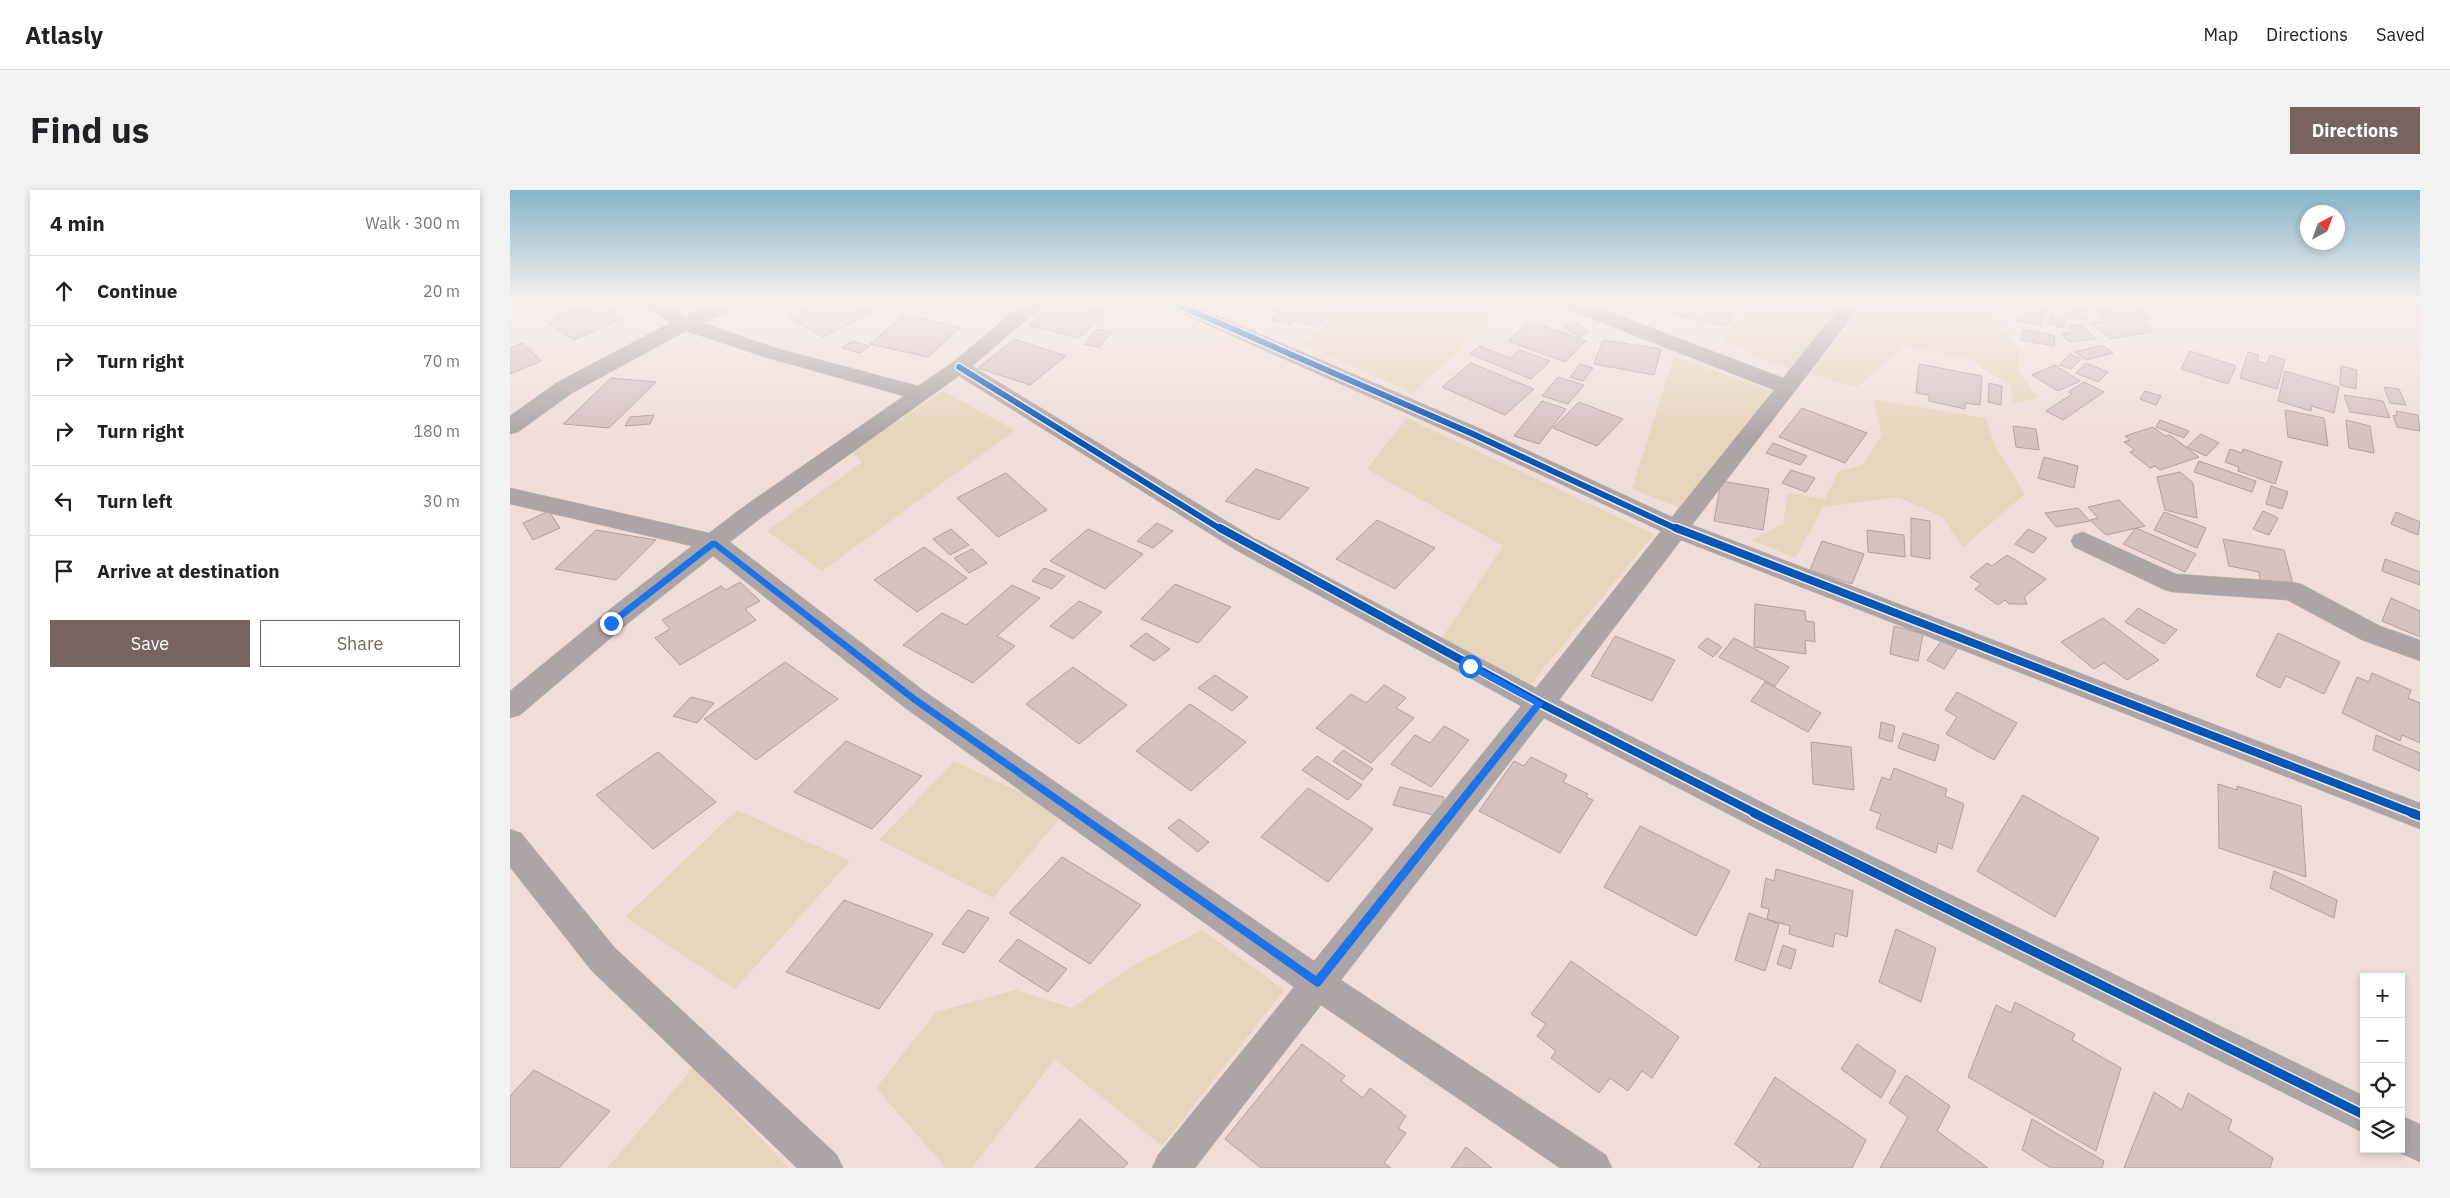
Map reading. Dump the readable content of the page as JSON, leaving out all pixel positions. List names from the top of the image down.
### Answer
{
  "north": "top right",
  "page": {
    "header": "Atlasly",
    "nav": ["Map", "Directions", "Saved"],
    "title": "Find us",
    "buttons": [
      "Directions",
      ["Save", "Share"]
    ],
    "heading": ["4 min", "Walk · 300 m"],
    "list": [
      ["Continue", "20 m"],
      ["Turn right", "70 m"],
      ["Turn right", "180 m"],
      ["Turn left", "30 m"],
      "Arrive at destination"
    ],
    "map_buttons": ["+", "−"]
  }
}
